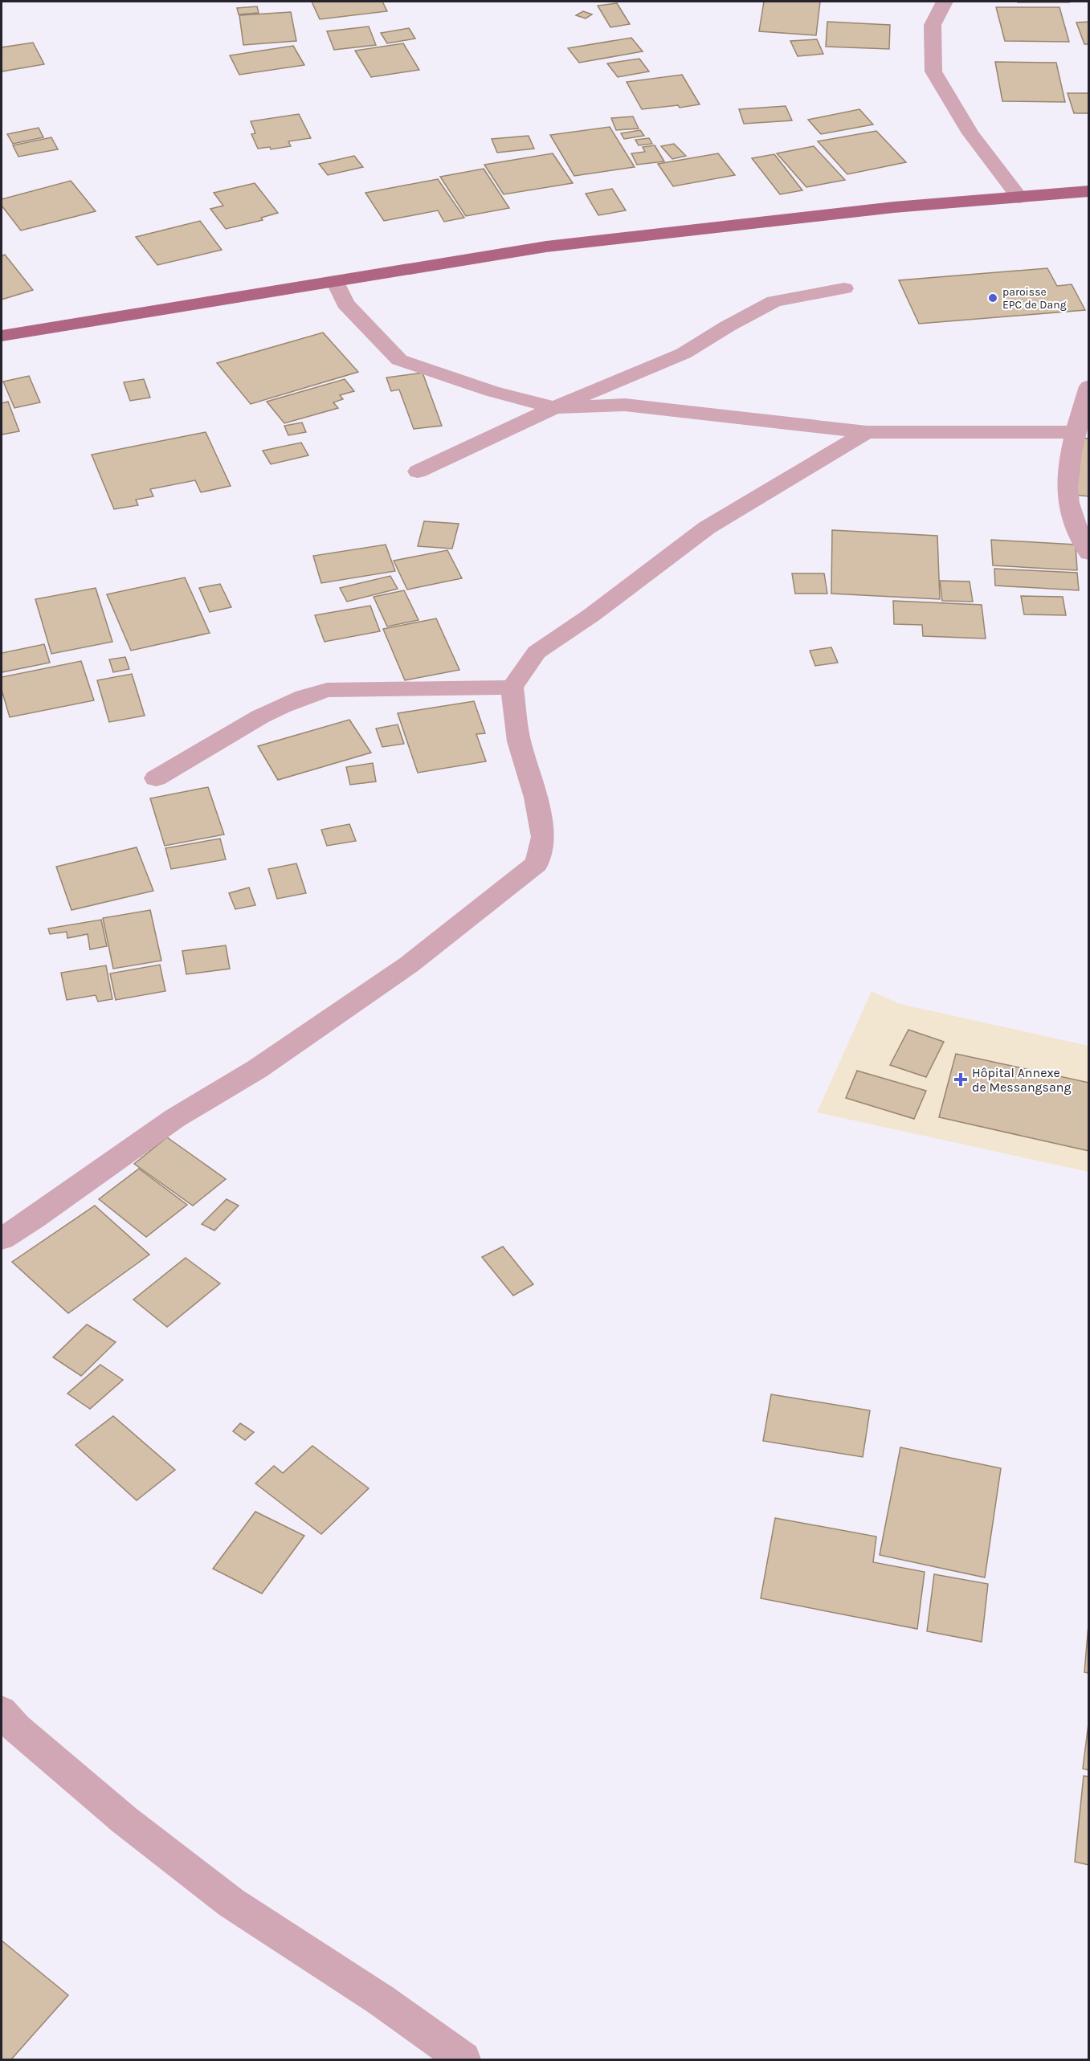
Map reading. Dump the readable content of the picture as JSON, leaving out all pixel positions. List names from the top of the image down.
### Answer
{
  "places": {
    "other": ["paroisse EPC de Dang"],
    "health": ["Hôpital Annexe de Messangsang"]
  }
}
